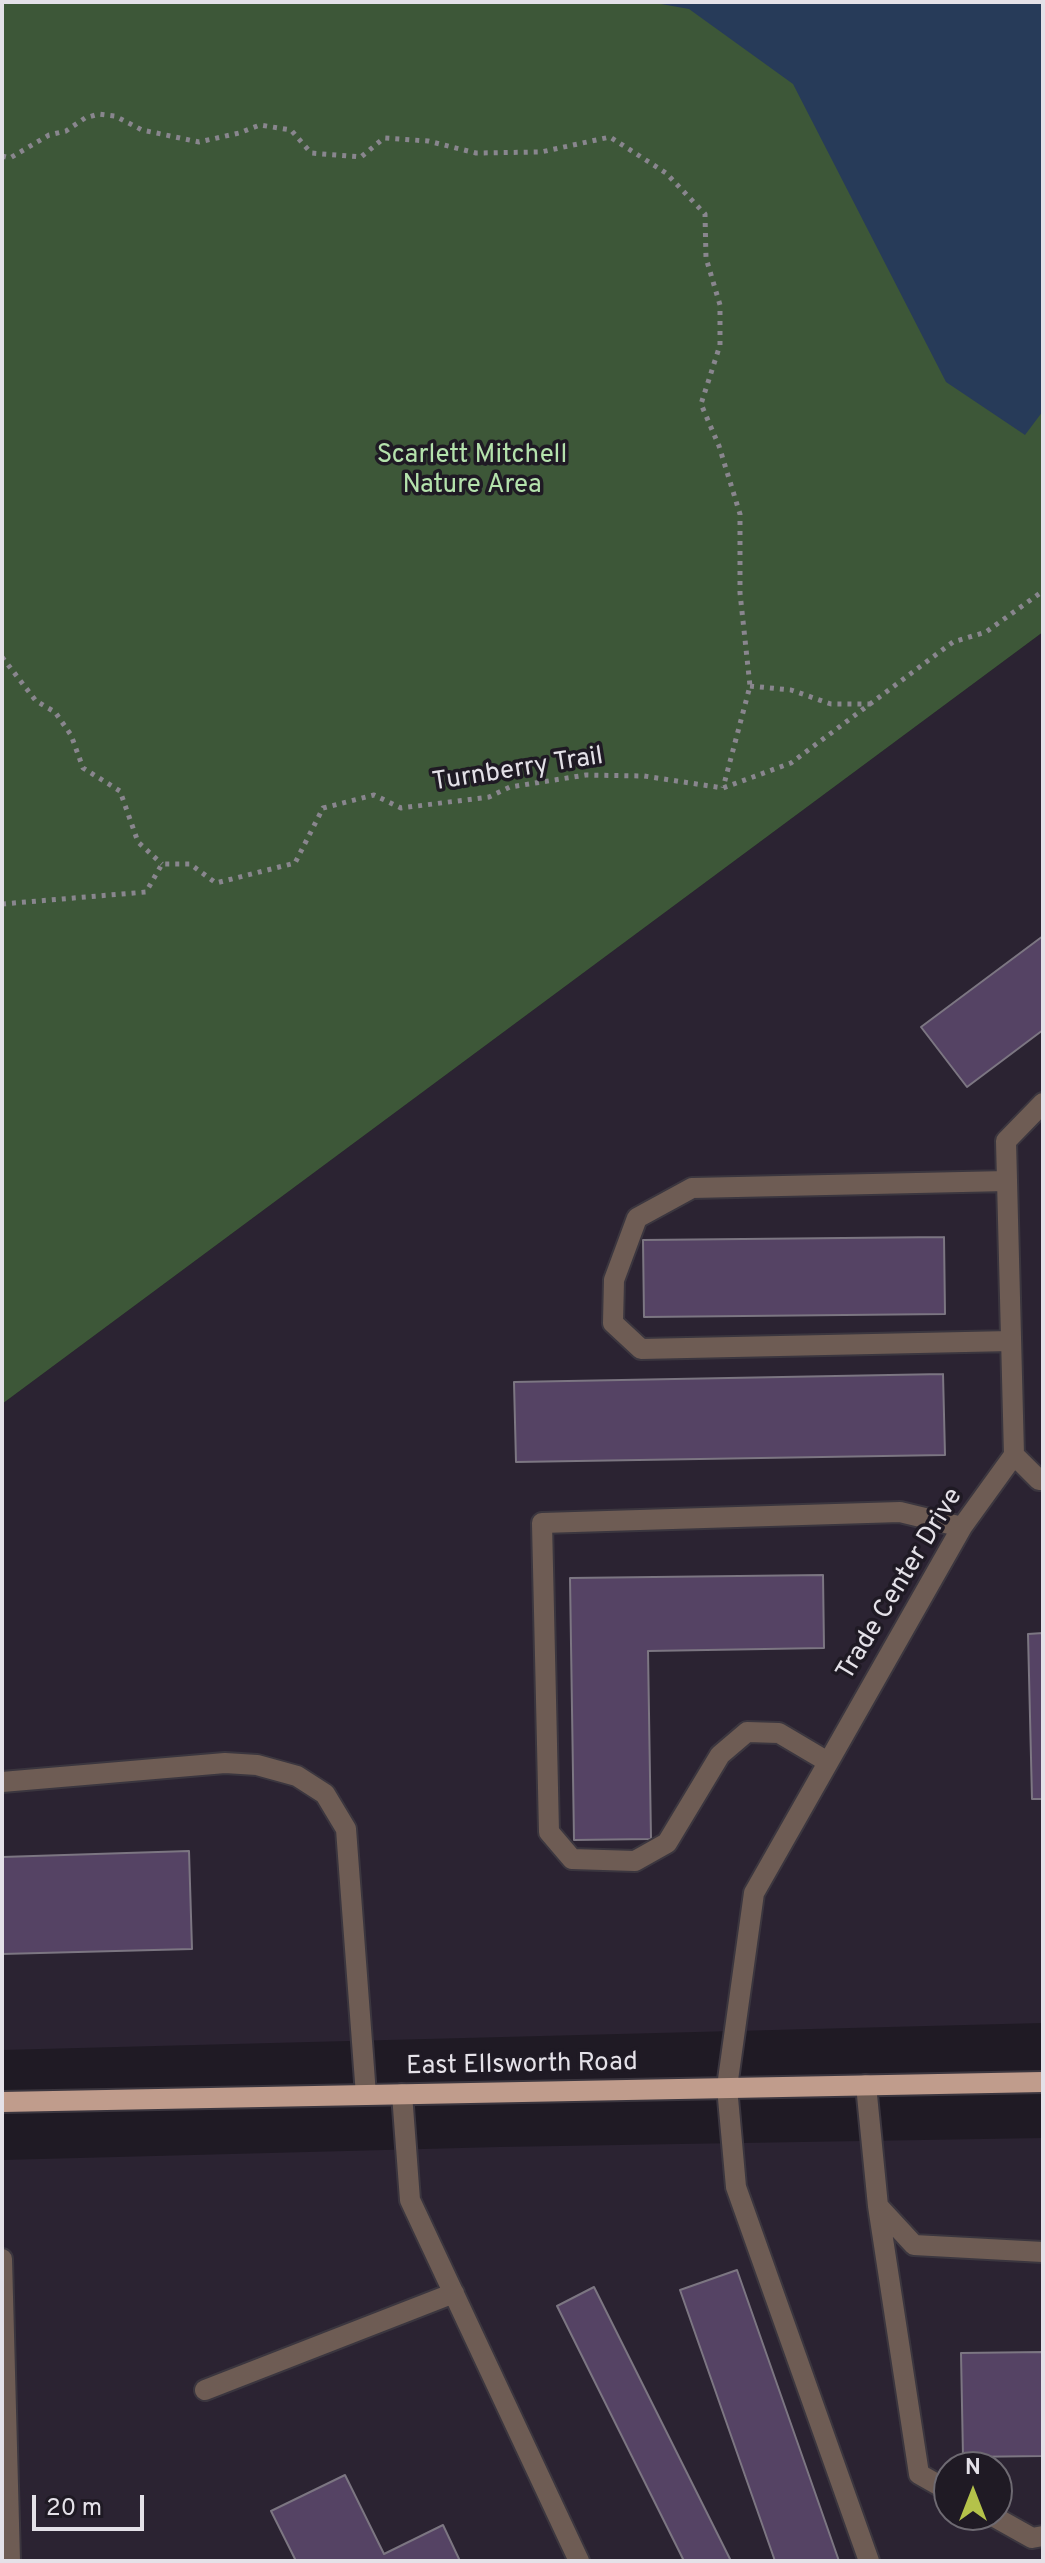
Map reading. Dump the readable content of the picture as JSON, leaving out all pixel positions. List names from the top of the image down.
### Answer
{
  "streets": {
    "main road": ["East Ellsworth Road"],
    "street": ["Trade Center Drive"],
    "path": ["Turnberry Trail"]
  },
  "crossings": [
    ["Trade Center Drive", "East Ellsworth Road"]
  ],
  "parks": ["Scarlett Mitchell Nature Area"],
  "scale_bar": "20 m",
  "north": "top"
}
